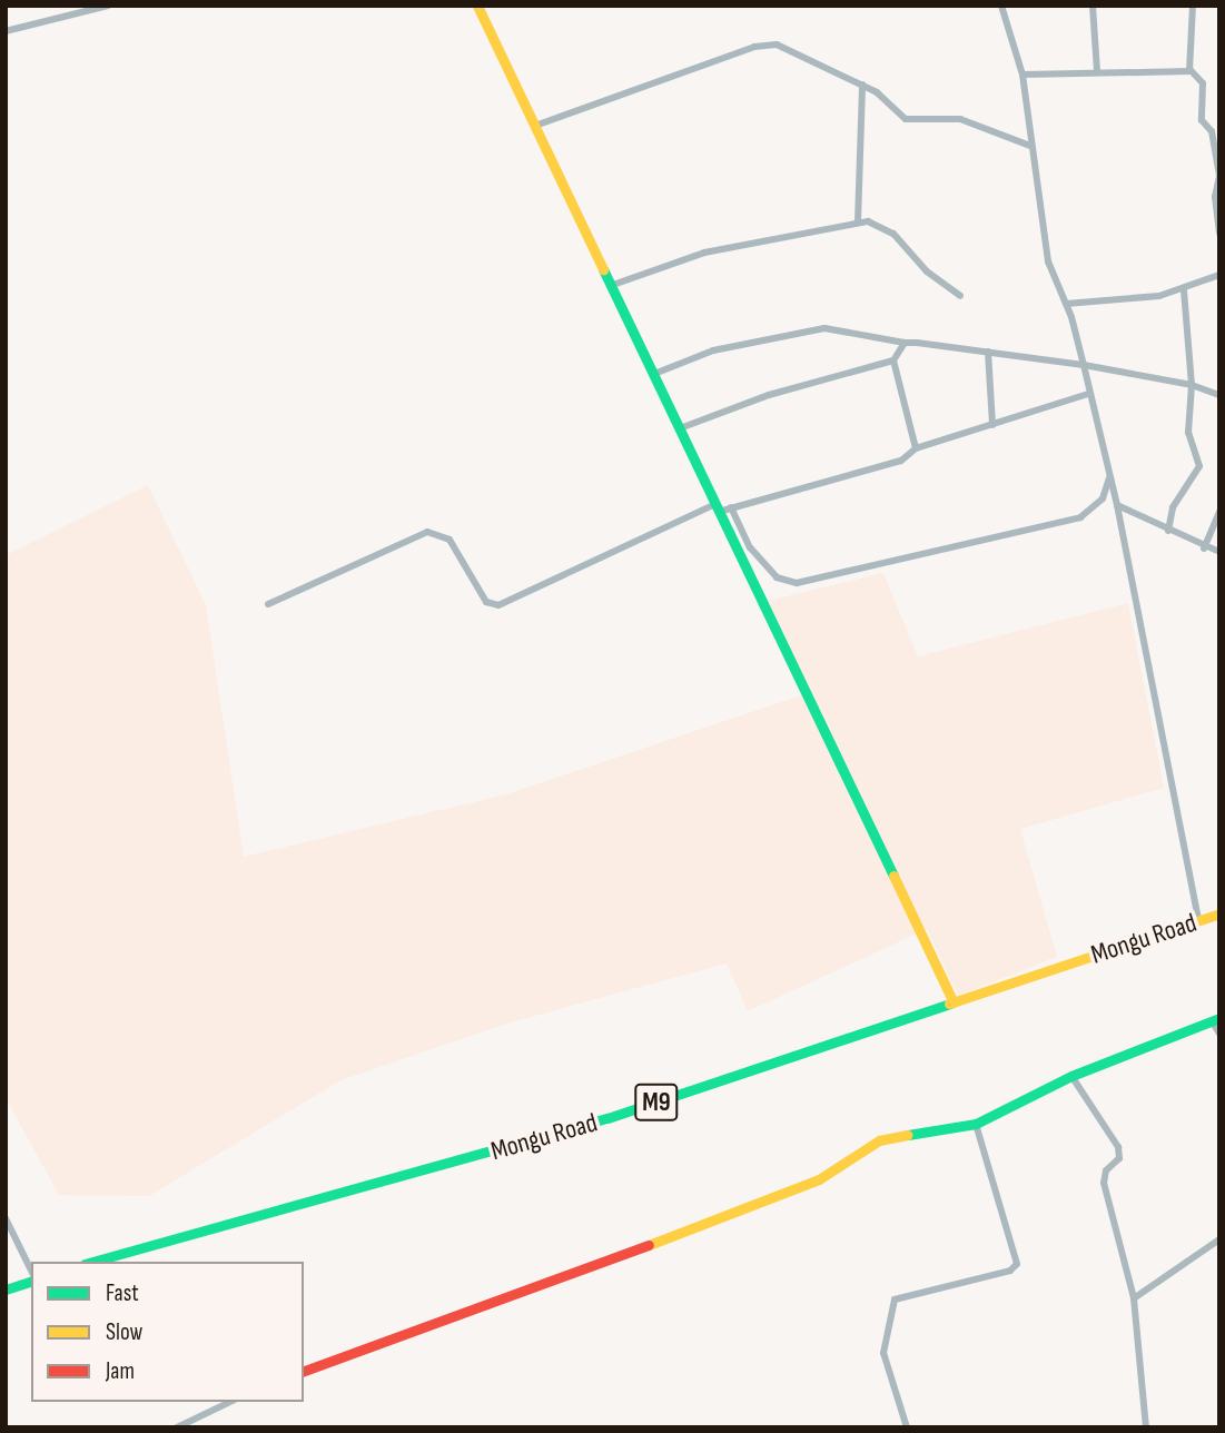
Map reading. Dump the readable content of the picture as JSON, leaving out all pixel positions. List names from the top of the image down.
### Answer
{
  "streets": {
    "street": ["Mongu Road", "M9"]
  },
  "legend": ["Fast", "Slow", "Jam"]
}
